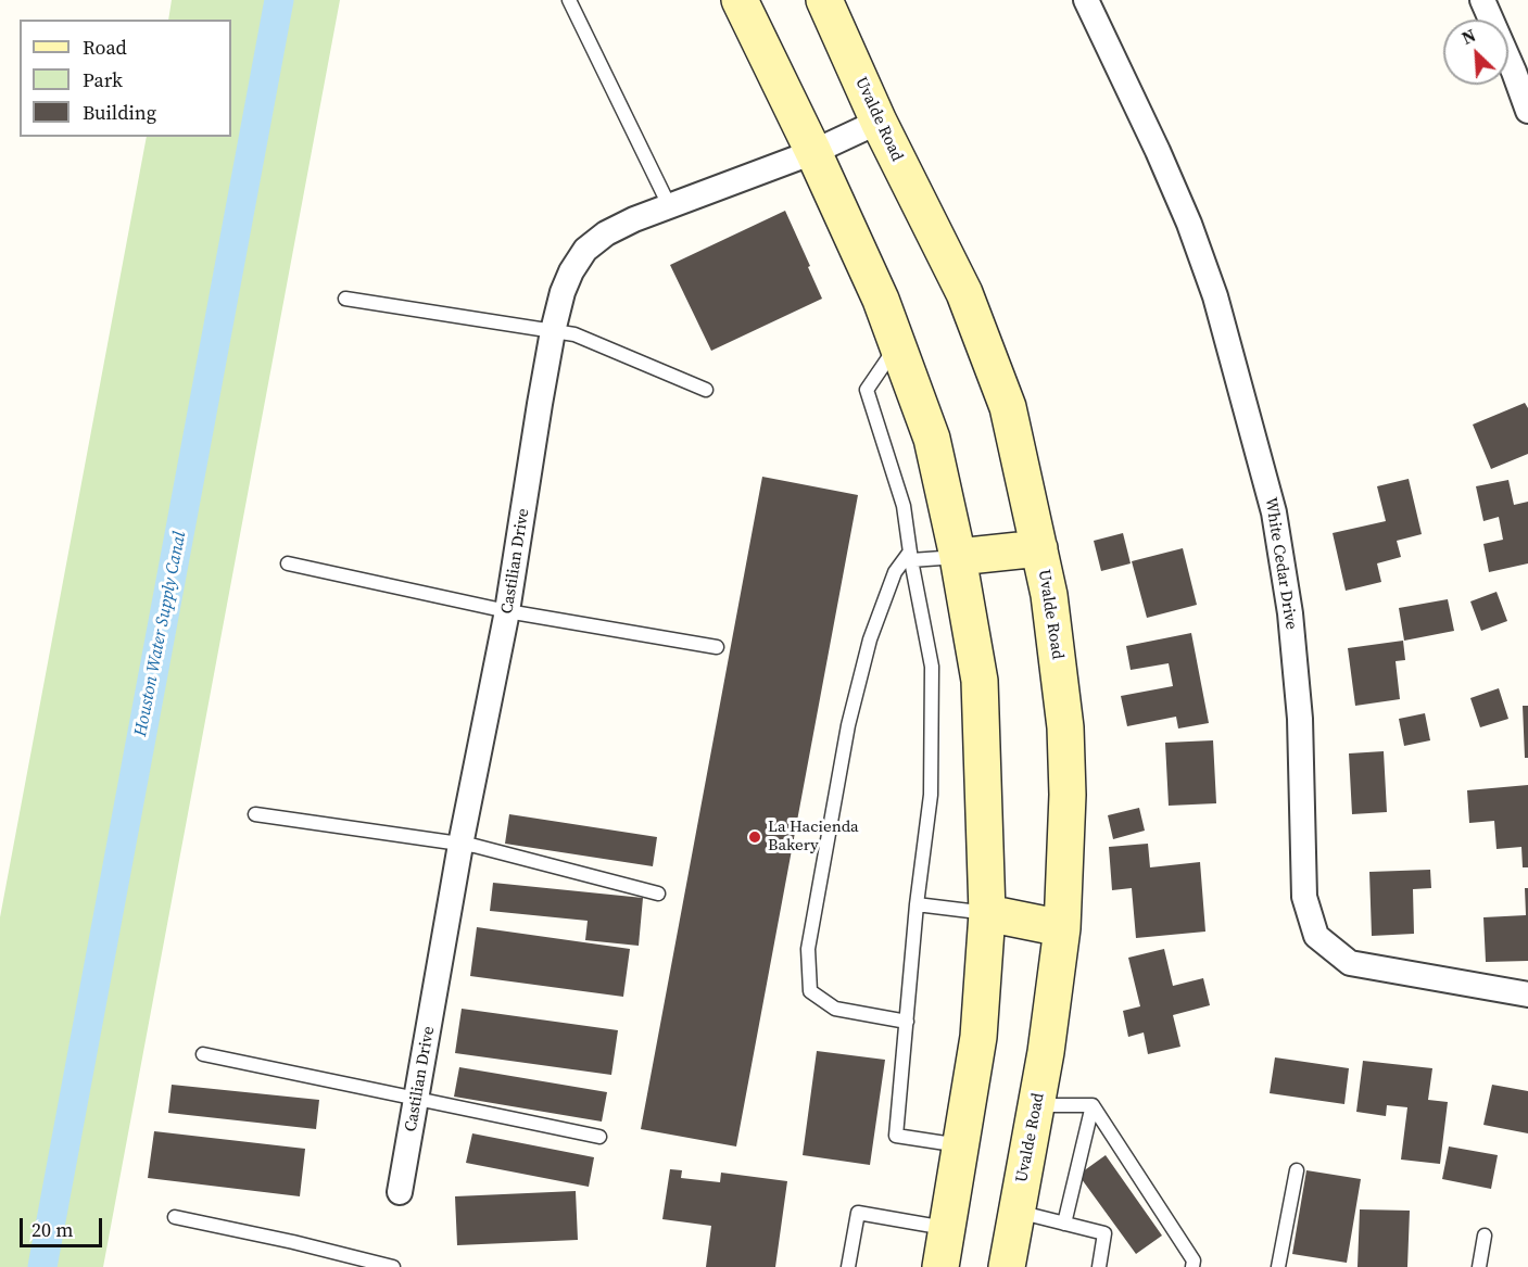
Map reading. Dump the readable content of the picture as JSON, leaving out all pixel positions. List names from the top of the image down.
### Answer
{
  "streets": {
    "main road": ["Uvalde Road"],
    "street": ["Castilian Drive", "White Cedar Drive"]
  },
  "crossings": [
    ["Uvalde Road", "Castilian Drive"]
  ],
  "water": ["Houston Water Supply Canal"],
  "places": ["La Hacienda Bakery"],
  "legend": ["Road", "Park", "Building"],
  "scale_bar": "20 m",
  "north": "top left"
}
